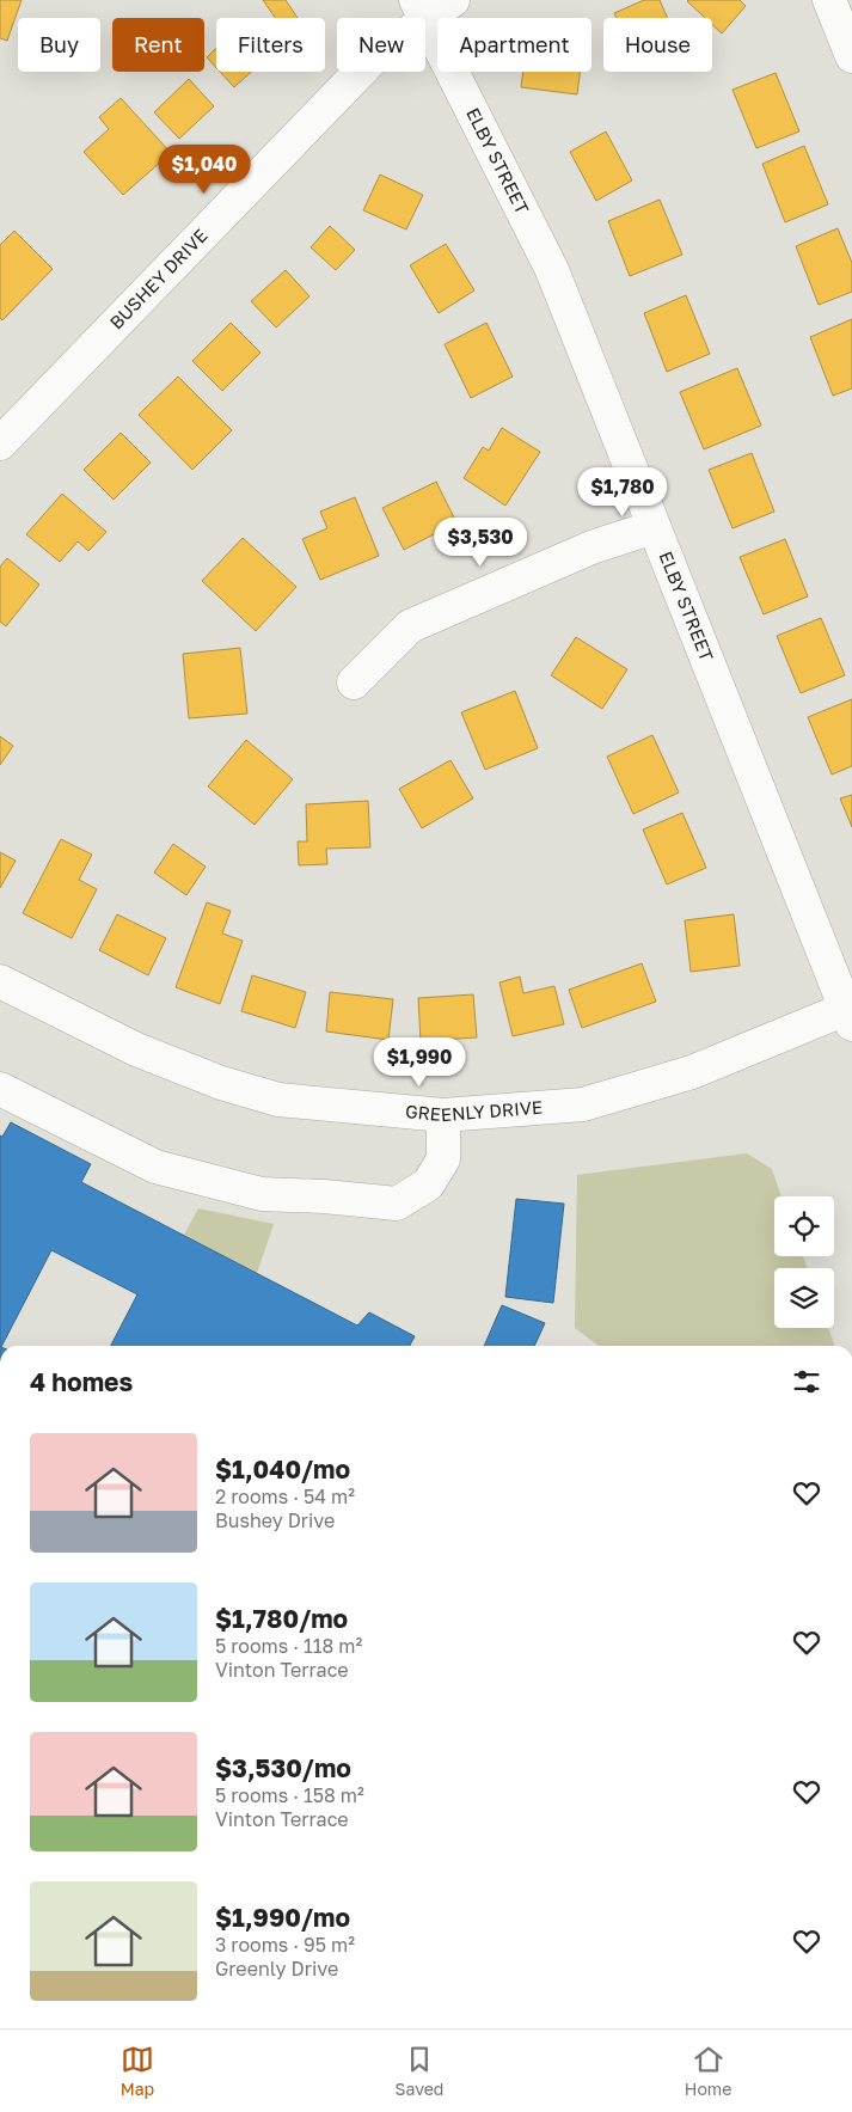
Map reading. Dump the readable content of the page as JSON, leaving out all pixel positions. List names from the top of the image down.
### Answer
{
  "streets": {
    "street": ["ELBY STREET", "BUSHEY DRIVE", "GREENLY DRIVE"]
  },
  "crossings": [
    ["ELBY STREET", "BUSHEY DRIVE"],
    ["ELBY STREET", "GREENLY DRIVE"]
  ],
  "page": {
    "chip": [
      "Buy",
      "Rent",
      "Filters",
      "New",
      "Apartment",
      "House"
    ],
    "price": [
      "$1,040",
      "$1,780",
      "$3,530",
      "$1,990"
    ],
    "heading": "4 homes",
    "list": [
      {
        "name": "$1,040/mo",
        "note": "2 rooms · 54 m² · Bushey Drive"
      },
      {
        "name": "$1,780/mo",
        "note": "5 rooms · 118 m² · Vinton Terrace"
      },
      {
        "name": "$3,530/mo",
        "note": "5 rooms · 158 m² · Vinton Terrace"
      },
      {
        "name": "$1,990/mo",
        "note": "3 rooms · 95 m² · Greenly Drive"
      }
    ],
    "tabs": ["Map", "Saved", "Home"]
  }
}
